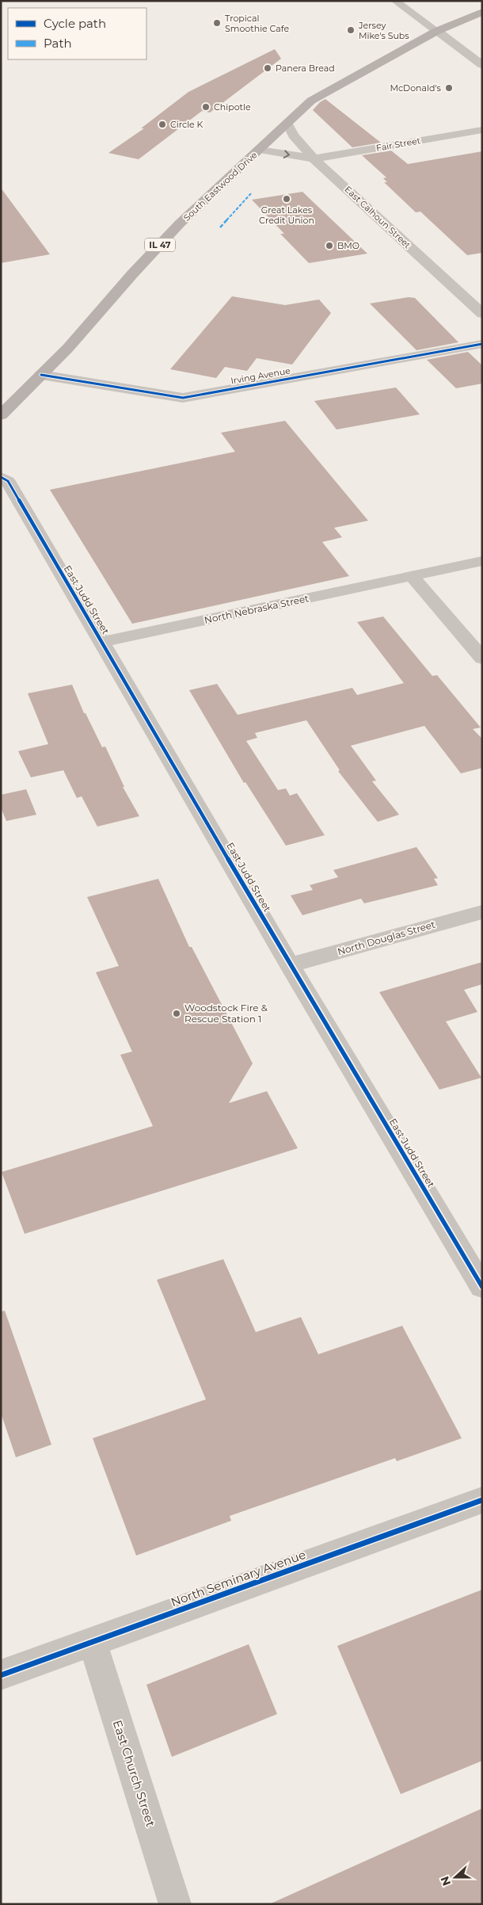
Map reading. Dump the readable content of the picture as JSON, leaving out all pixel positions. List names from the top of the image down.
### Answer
{
  "streets": {
    "main road": ["South Eastwood Drive", "IL 47"],
    "street": [
      "Fair Street",
      "East Calhoun Street",
      "Irving Avenue",
      "East Judd Street",
      "North Nebraska Street",
      "North Douglas Street",
      "North Seminary Avenue",
      "East Church Street"
    ]
  },
  "crossings": [
    ["Fair Street", "East Calhoun Street"],
    ["South Eastwood Drive", "East Calhoun Street"],
    ["South Eastwood Drive", "Irving Avenue"],
    ["East Judd Street", "North Nebraska Street"],
    ["East Judd Street", "North Douglas Street"],
    ["North Seminary Avenue", "East Church Street"]
  ],
  "places": [
    "Tropical Smoothie Cafe",
    "Jersey Mike's Subs",
    "Panera Bread",
    "McDonald's",
    "Chipotle",
    "Circle K",
    "Great Lakes Credit Union",
    "BMO",
    "Woodstock Fire & Rescue Station 1"
  ],
  "legend": ["Cycle path", "Path"],
  "north": "left"
}
